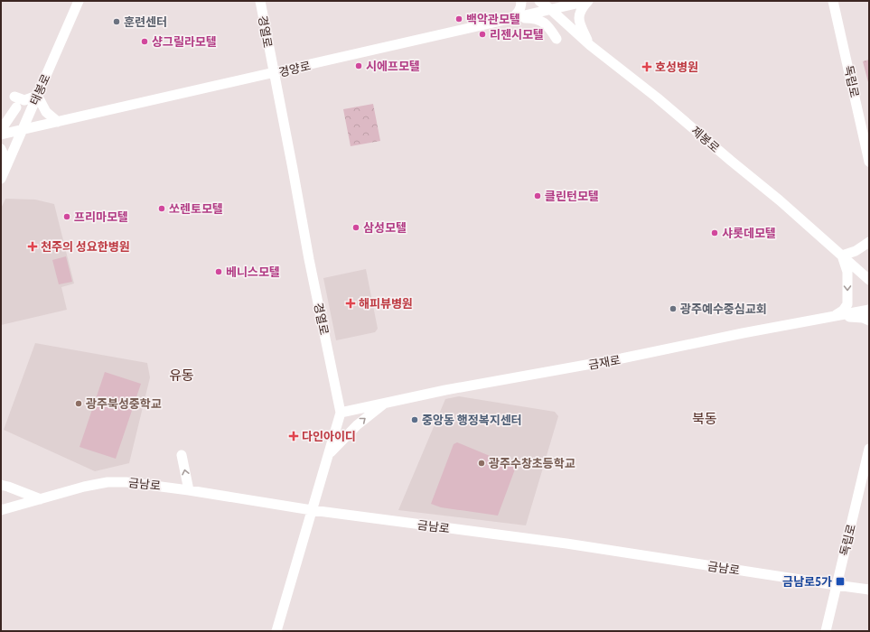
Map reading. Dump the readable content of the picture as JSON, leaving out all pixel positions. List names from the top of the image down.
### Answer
{
  "streets": {
    "street": [
      "경열로",
      "경양로",
      "독립로",
      "태봉로",
      "제봉로",
      "금재로",
      "금남로"
    ]
  },
  "crossings": [
    ["경열로", "경양로"],
    ["경열로", "금재로"],
    ["경열로", "금남로"],
    ["경양로", "태봉로"],
    ["경양로", "제봉로"],
    ["독립로", "금남로"]
  ],
  "districts": ["유동", "북동"],
  "places": {
    "other": [
      "백악관모텔",
      "훈련센터",
      "리젠시모텔",
      "샹그릴라모텔",
      "시에프모텔",
      "클린턴모텔",
      "쏘렌토모텔",
      "프리마모텔",
      "삼성모텔",
      "샤롯데모텔",
      "베니스모텔",
      "광주예수중심교회",
      "광주북성중학교",
      "중앙동 행정복지센터",
      "광주수창초등학교"
    ],
    "health": [
      "호성병원",
      "천주의 성요한병원",
      "해피뷰병원",
      "다인아이디"
    ],
    "transit": ["금남로5가"]
  }
}
